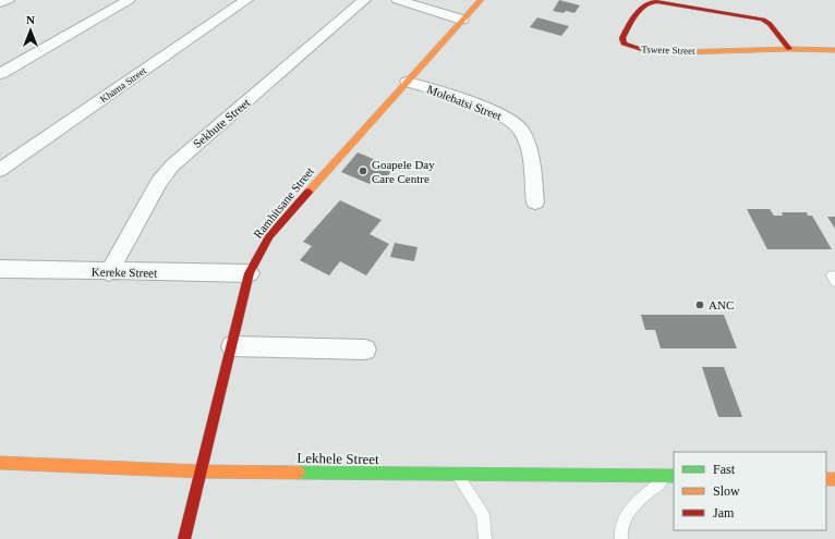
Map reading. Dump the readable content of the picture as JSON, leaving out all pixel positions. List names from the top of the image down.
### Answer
{
  "streets": {
    "street": [
      "Tswere Street",
      "Khama Street",
      "Molebatsi Street",
      "Sekhute Street",
      "Ramhitsane Street",
      "Kereke Street",
      "Lekhele Street"
    ]
  },
  "crossings": [
    ["Molebatsi Street", "Ramhitsane Street"],
    ["Sekhute Street", "Kereke Street"],
    ["Ramhitsane Street", "Kereke Street"],
    ["Ramhitsane Street", "Lekhele Street"]
  ],
  "places": ["Goapele Day Care Centre", "ANC"],
  "legend": ["Fast", "Slow", "Jam"],
  "north": "top"
}
